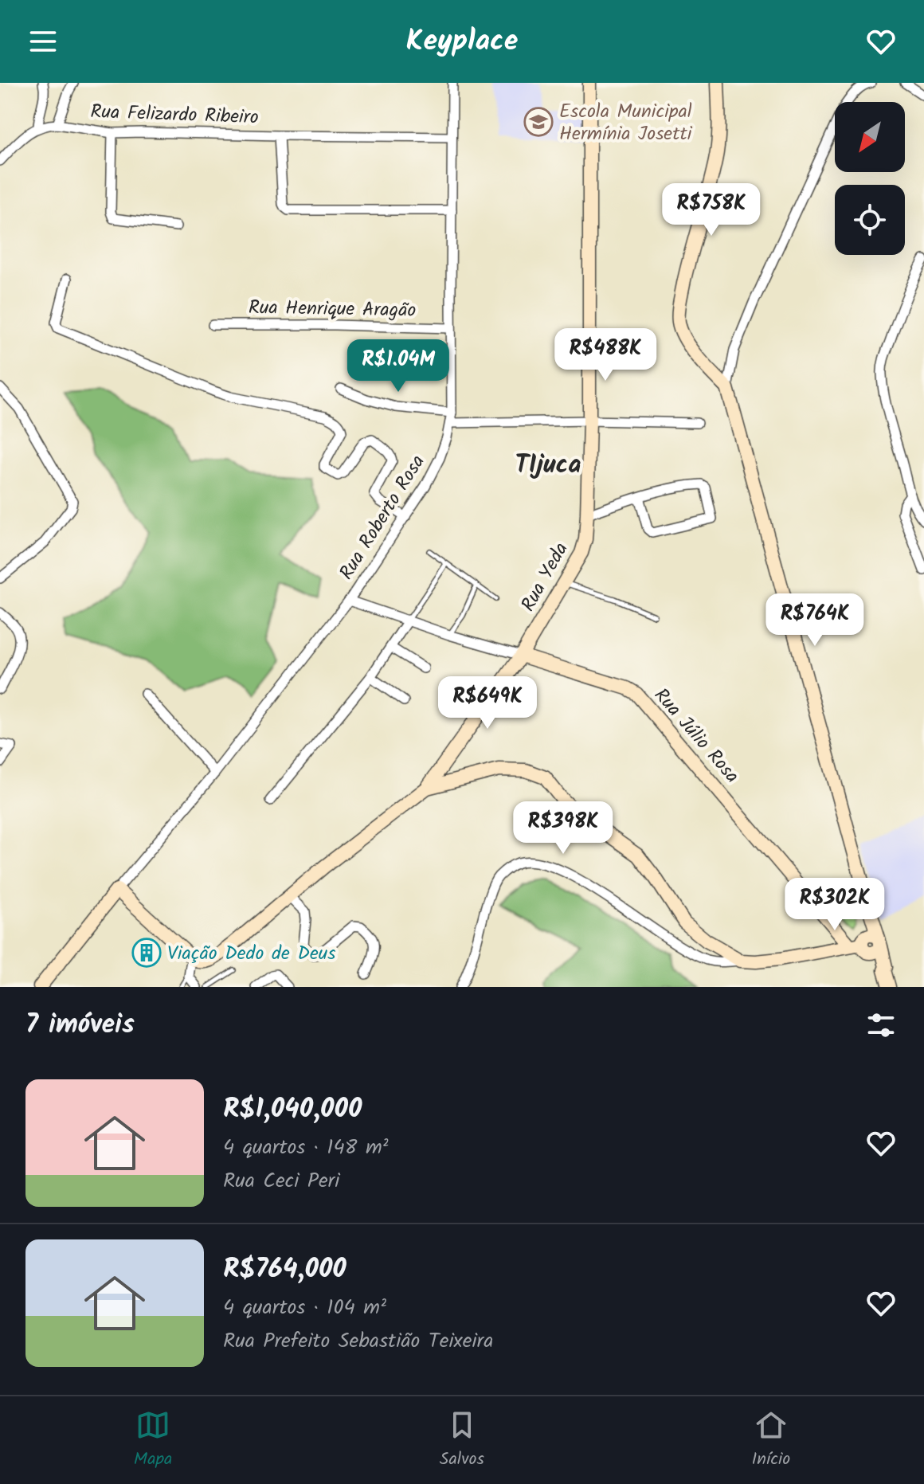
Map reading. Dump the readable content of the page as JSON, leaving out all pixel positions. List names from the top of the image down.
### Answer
{
  "streets": {
    "street": [
      "Rua Felizardo Ribeiro",
      "Rua Henrique Aragão",
      "Rua Roberto Rosa",
      "Rua Yeda",
      "Rua Júlio Rosa"
    ]
  },
  "crossings": [
    ["Rua Felizardo Ribeiro", "Rua Roberto Rosa"],
    ["Rua Henrique Aragão", "Rua Roberto Rosa"],
    ["Rua Roberto Rosa", "Rua Júlio Rosa"],
    ["Rua Yeda", "Rua Júlio Rosa"]
  ],
  "districts": ["TIjuca"],
  "places": {
    "school or university": ["Escola Municipal Hermínia Josetti"],
    "building": ["Viação Dedo de Deus"]
  },
  "north": "bottom left",
  "page": {
    "header": "Keyplace",
    "price": [
      "R$758K",
      "R$488K",
      "R$1.04M",
      "R$764K",
      "R$649K",
      "R$398K",
      "R$302K"
    ],
    "heading": "7 imóveis",
    "list": [
      {
        "name": "R$1,040,000",
        "note": "4 quartos · 148 m² · Rua Ceci Peri"
      },
      {
        "name": "R$764,000",
        "note": "4 quartos · 104 m² · Rua Prefeito Sebastião Teixeira"
      }
    ],
    "tabs": ["Mapa", "Salvos", "Início"]
  }
}
